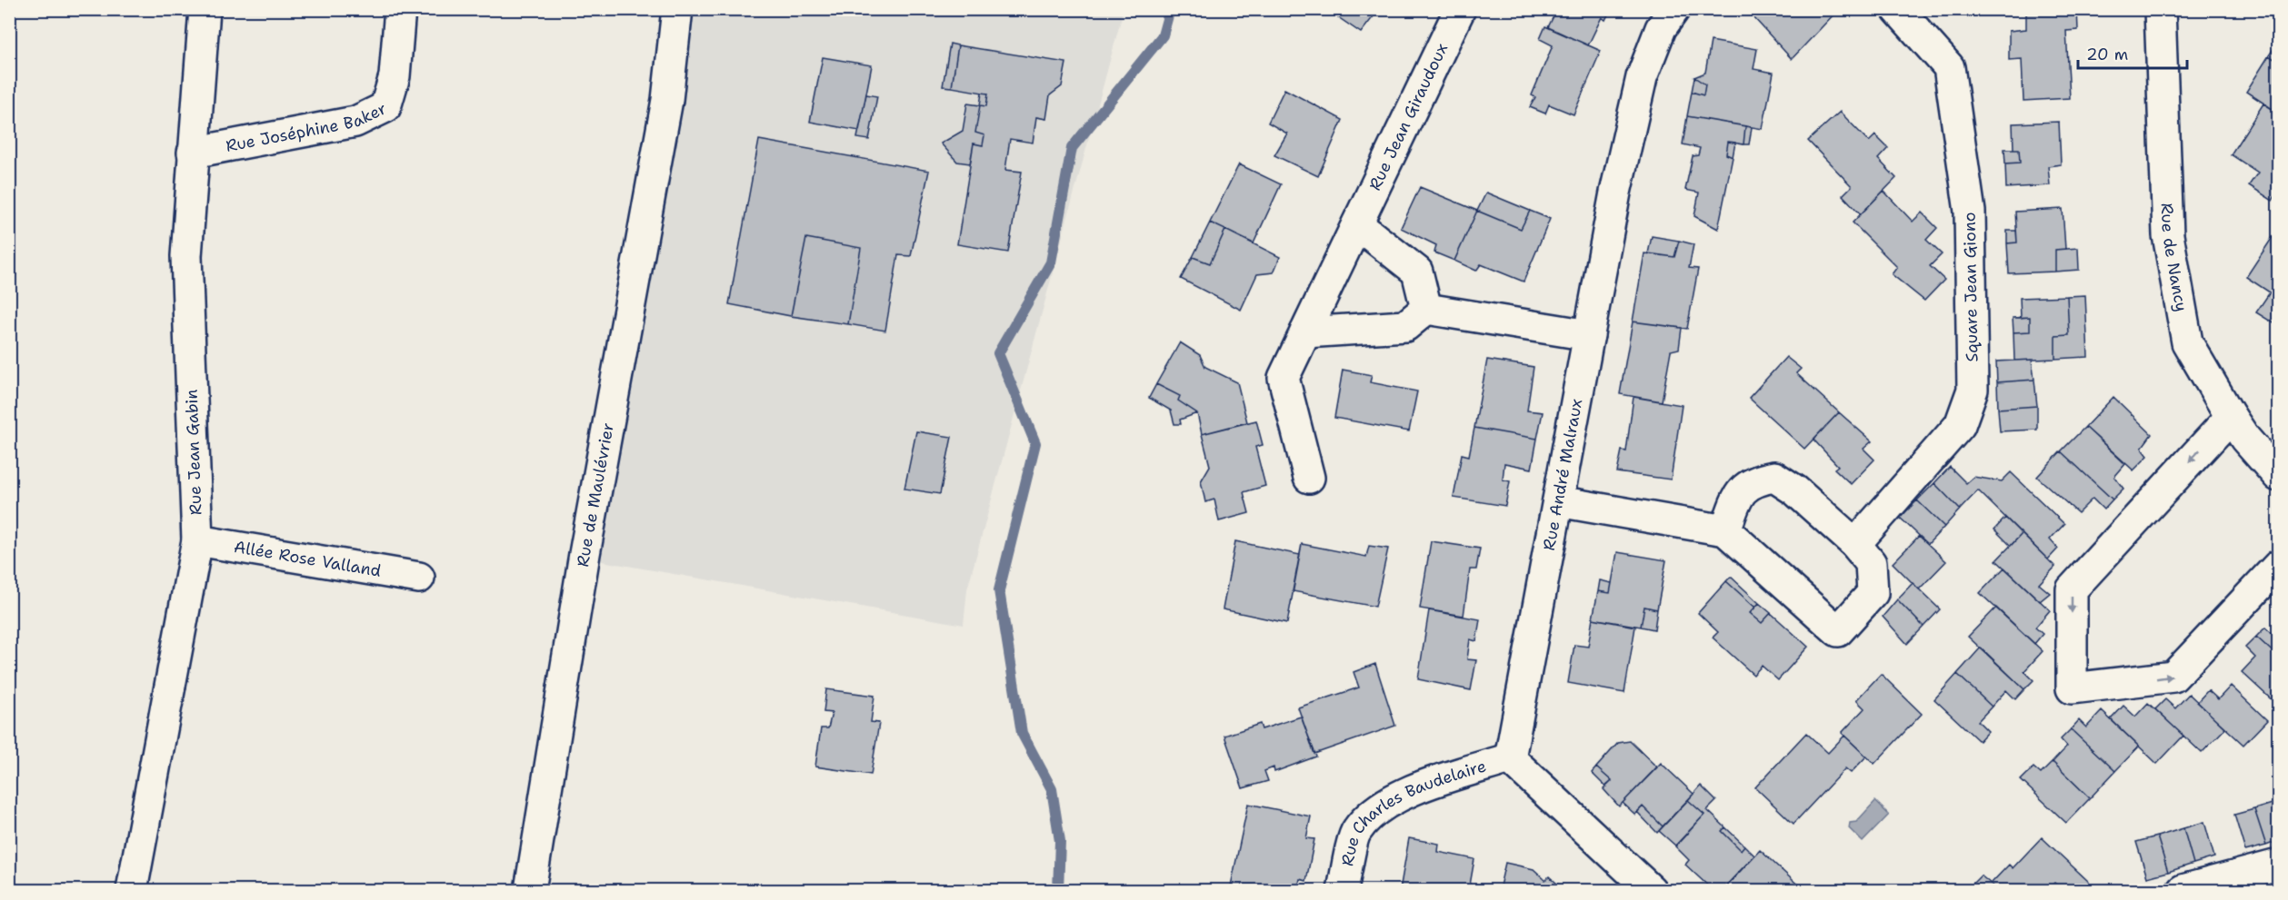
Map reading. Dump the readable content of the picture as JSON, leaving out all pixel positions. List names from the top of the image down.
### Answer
{
  "streets": {
    "street": [
      "Rue Jean Giraudoux",
      "Rue Joséphine Baker",
      "Rue de Nancy",
      "Square Jean Giono",
      "Rue Jean Gabin",
      "Rue André Malraux",
      "Rue de Maulévrier",
      "Allée Rose Valland",
      "Rue Charles Baudelaire"
    ]
  },
  "crossings": [
    ["Rue Joséphine Baker", "Rue Jean Gabin"],
    ["Rue Jean Gabin", "Allée Rose Valland"],
    ["Rue André Malraux", "Rue Charles Baudelaire"]
  ],
  "scale_bar": "20 m"
}
